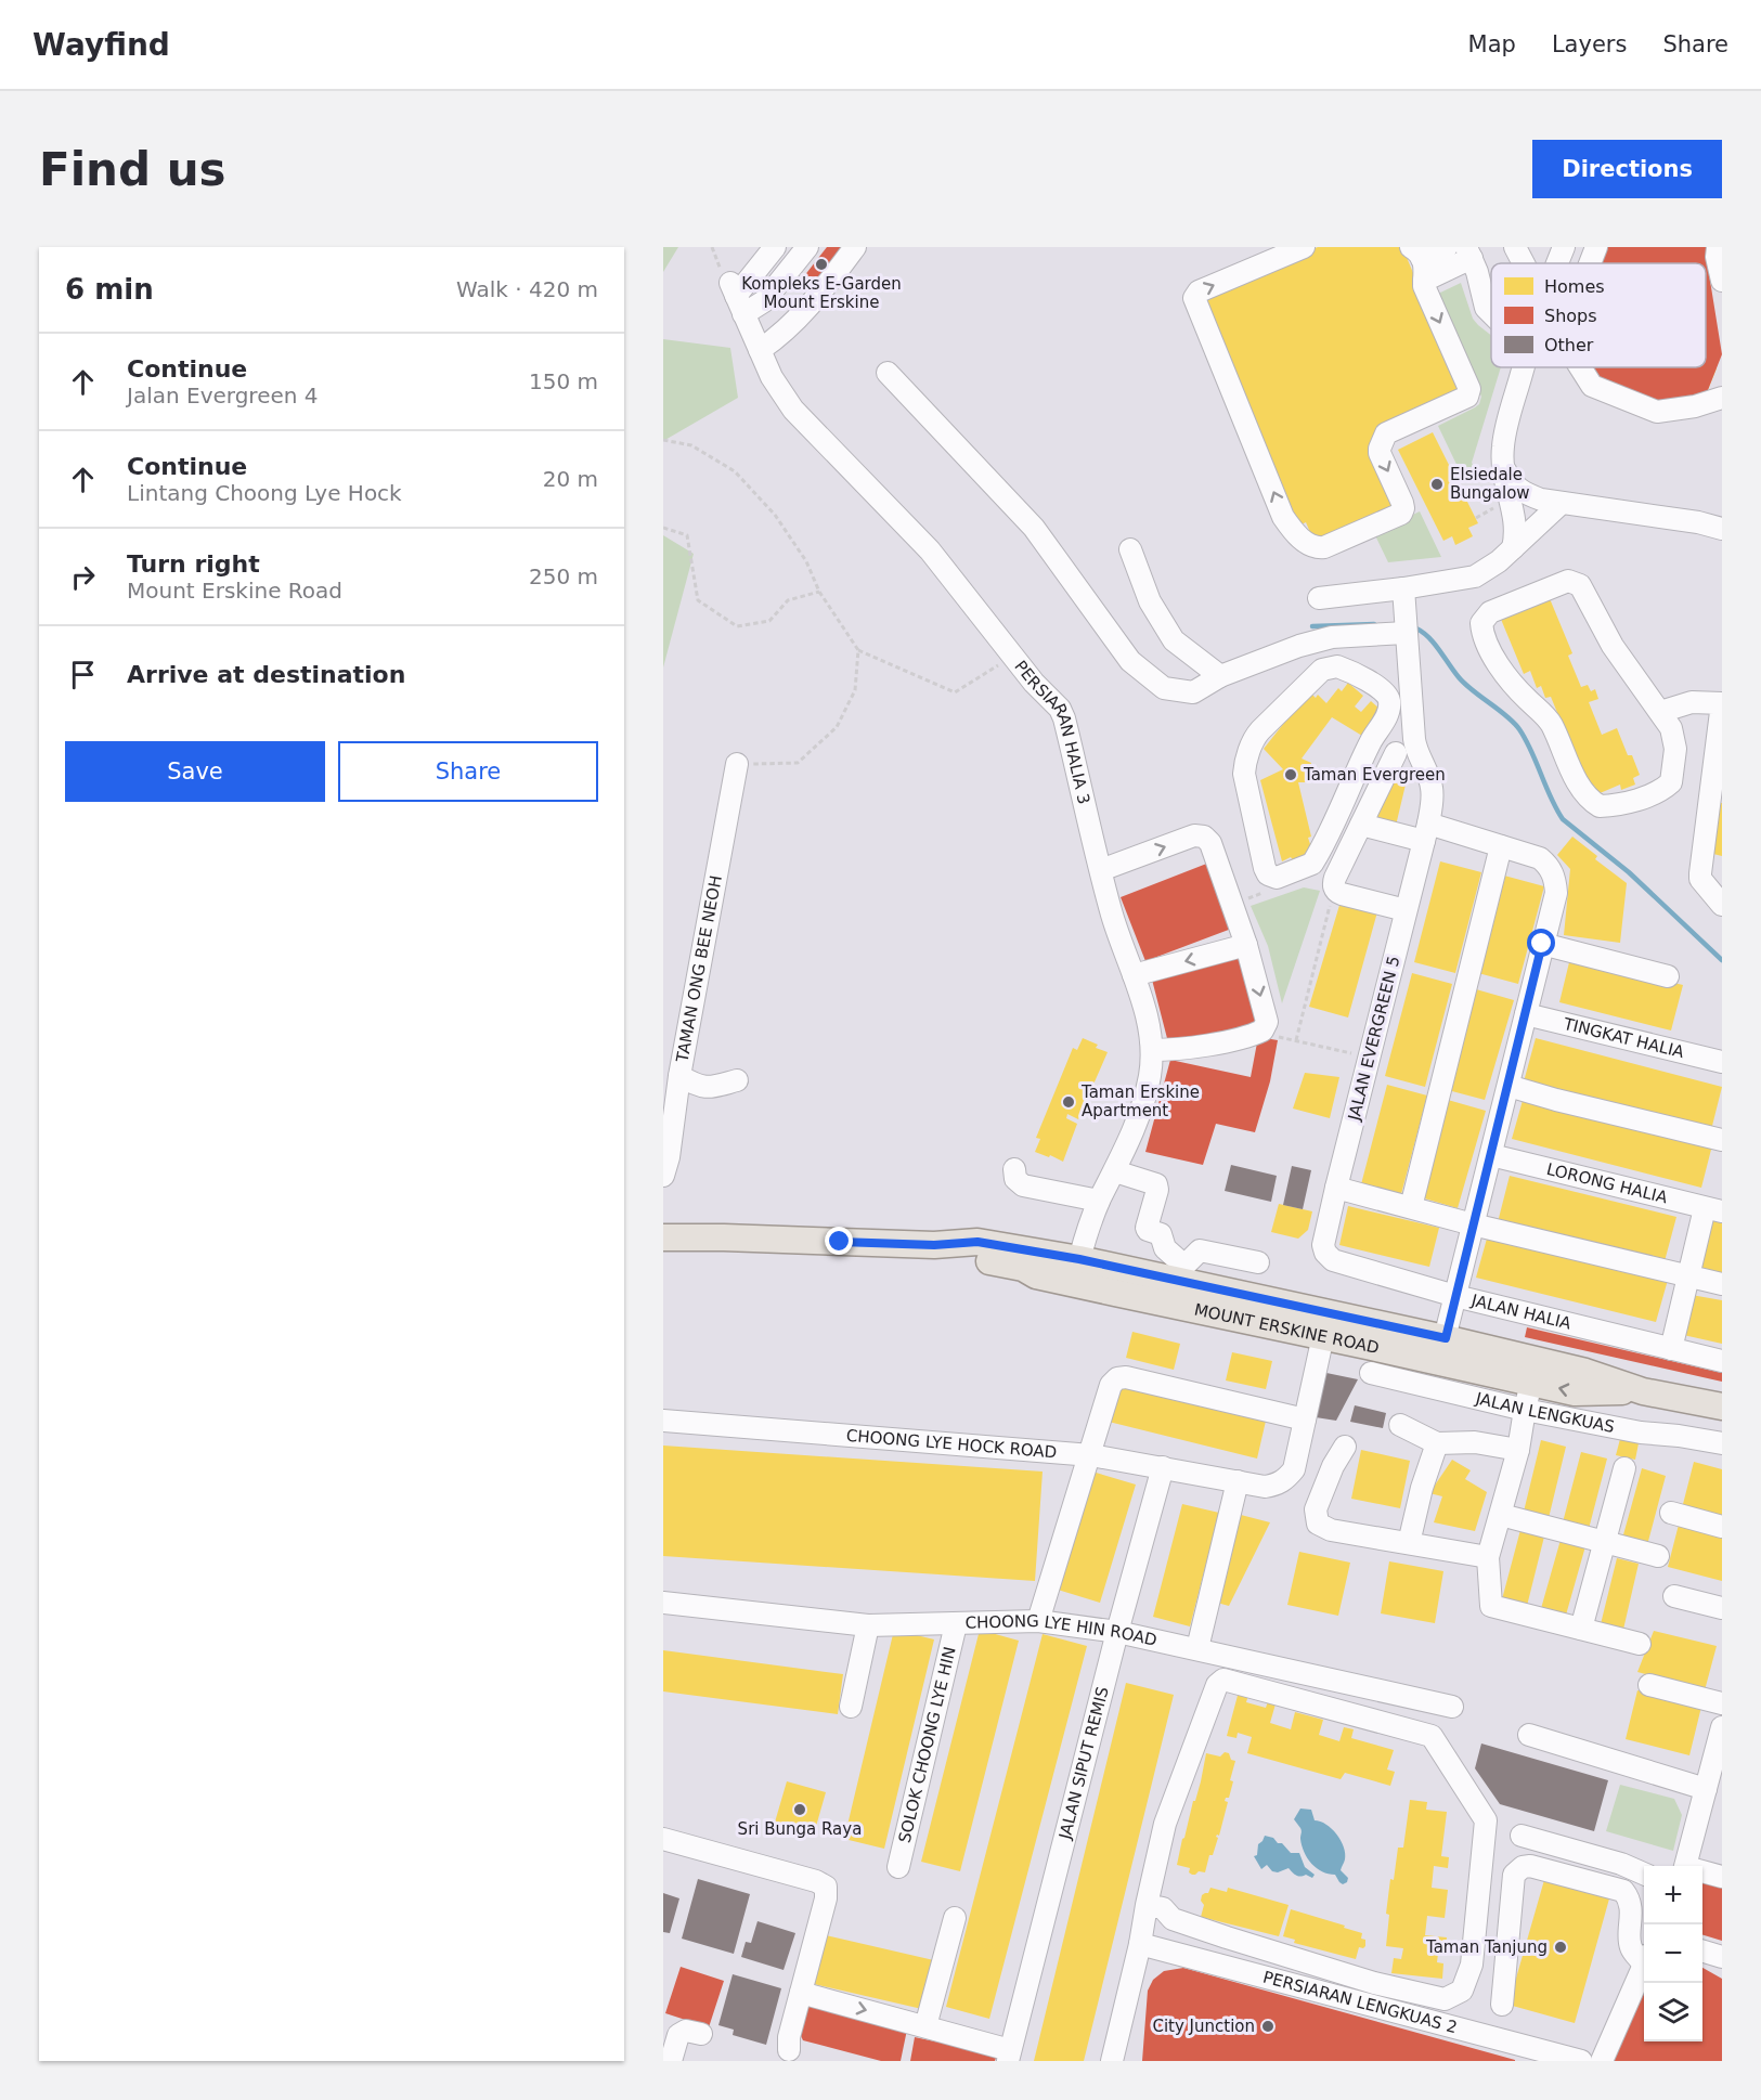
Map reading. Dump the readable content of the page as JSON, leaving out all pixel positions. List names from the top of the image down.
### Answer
{
  "streets": {
    "main road": ["MOUNT ERSKINE ROAD"],
    "street": [
      "PERSIARAN HALIA 3",
      "TAMAN ONG BEE NEOH",
      "JALAN EVERGREEN 5",
      "TINGKAT HALIA",
      "LORONG HALIA",
      "JALAN HALIA",
      "JALAN LENGKUAS",
      "CHOONG LYE HOCK ROAD",
      "CHOONG LYE HIN ROAD",
      "SOLOK CHOONG LYE HIN",
      "JALAN SIPUT REMIS",
      "PERSIARAN LENGKUAS 2"
    ]
  },
  "crossings": [
    ["PERSIARAN HALIA 3", "MOUNT ERSKINE ROAD"],
    ["JALAN EVERGREEN 5", "JALAN HALIA"],
    ["MOUNT ERSKINE ROAD", "CHOONG LYE HOCK ROAD"],
    ["CHOONG LYE HOCK ROAD", "JALAN SIPUT REMIS"],
    ["CHOONG LYE HIN ROAD", "SOLOK CHOONG LYE HIN"],
    ["CHOONG LYE HIN ROAD", "JALAN SIPUT REMIS"]
  ],
  "places": [
    "Kompleks E-Garden Mount Erskine",
    "Elsiedale Bungalow",
    "Taman Evergreen",
    "Taman Erskine Apartment",
    "Sri Bunga Raya",
    "Taman Tanjung",
    "City Junction"
  ],
  "legend": ["Homes", "Shops", "Other"],
  "page": {
    "header": "Wayfind",
    "nav": ["Map", "Layers", "Share"],
    "buttons": [
      "Directions",
      ["Save", "Share"]
    ],
    "title": "Find us",
    "heading": ["6 min", "Walk · 420 m"],
    "list": [
      ["Continue", "Jalan Evergreen 4", "150 m"],
      ["Continue", "Lintang Choong Lye Hock", "20 m"],
      ["Turn right", "Mount Erskine Road", "250 m"],
      "Arrive at destination"
    ],
    "map_buttons": ["+", "−"]
  }
}
